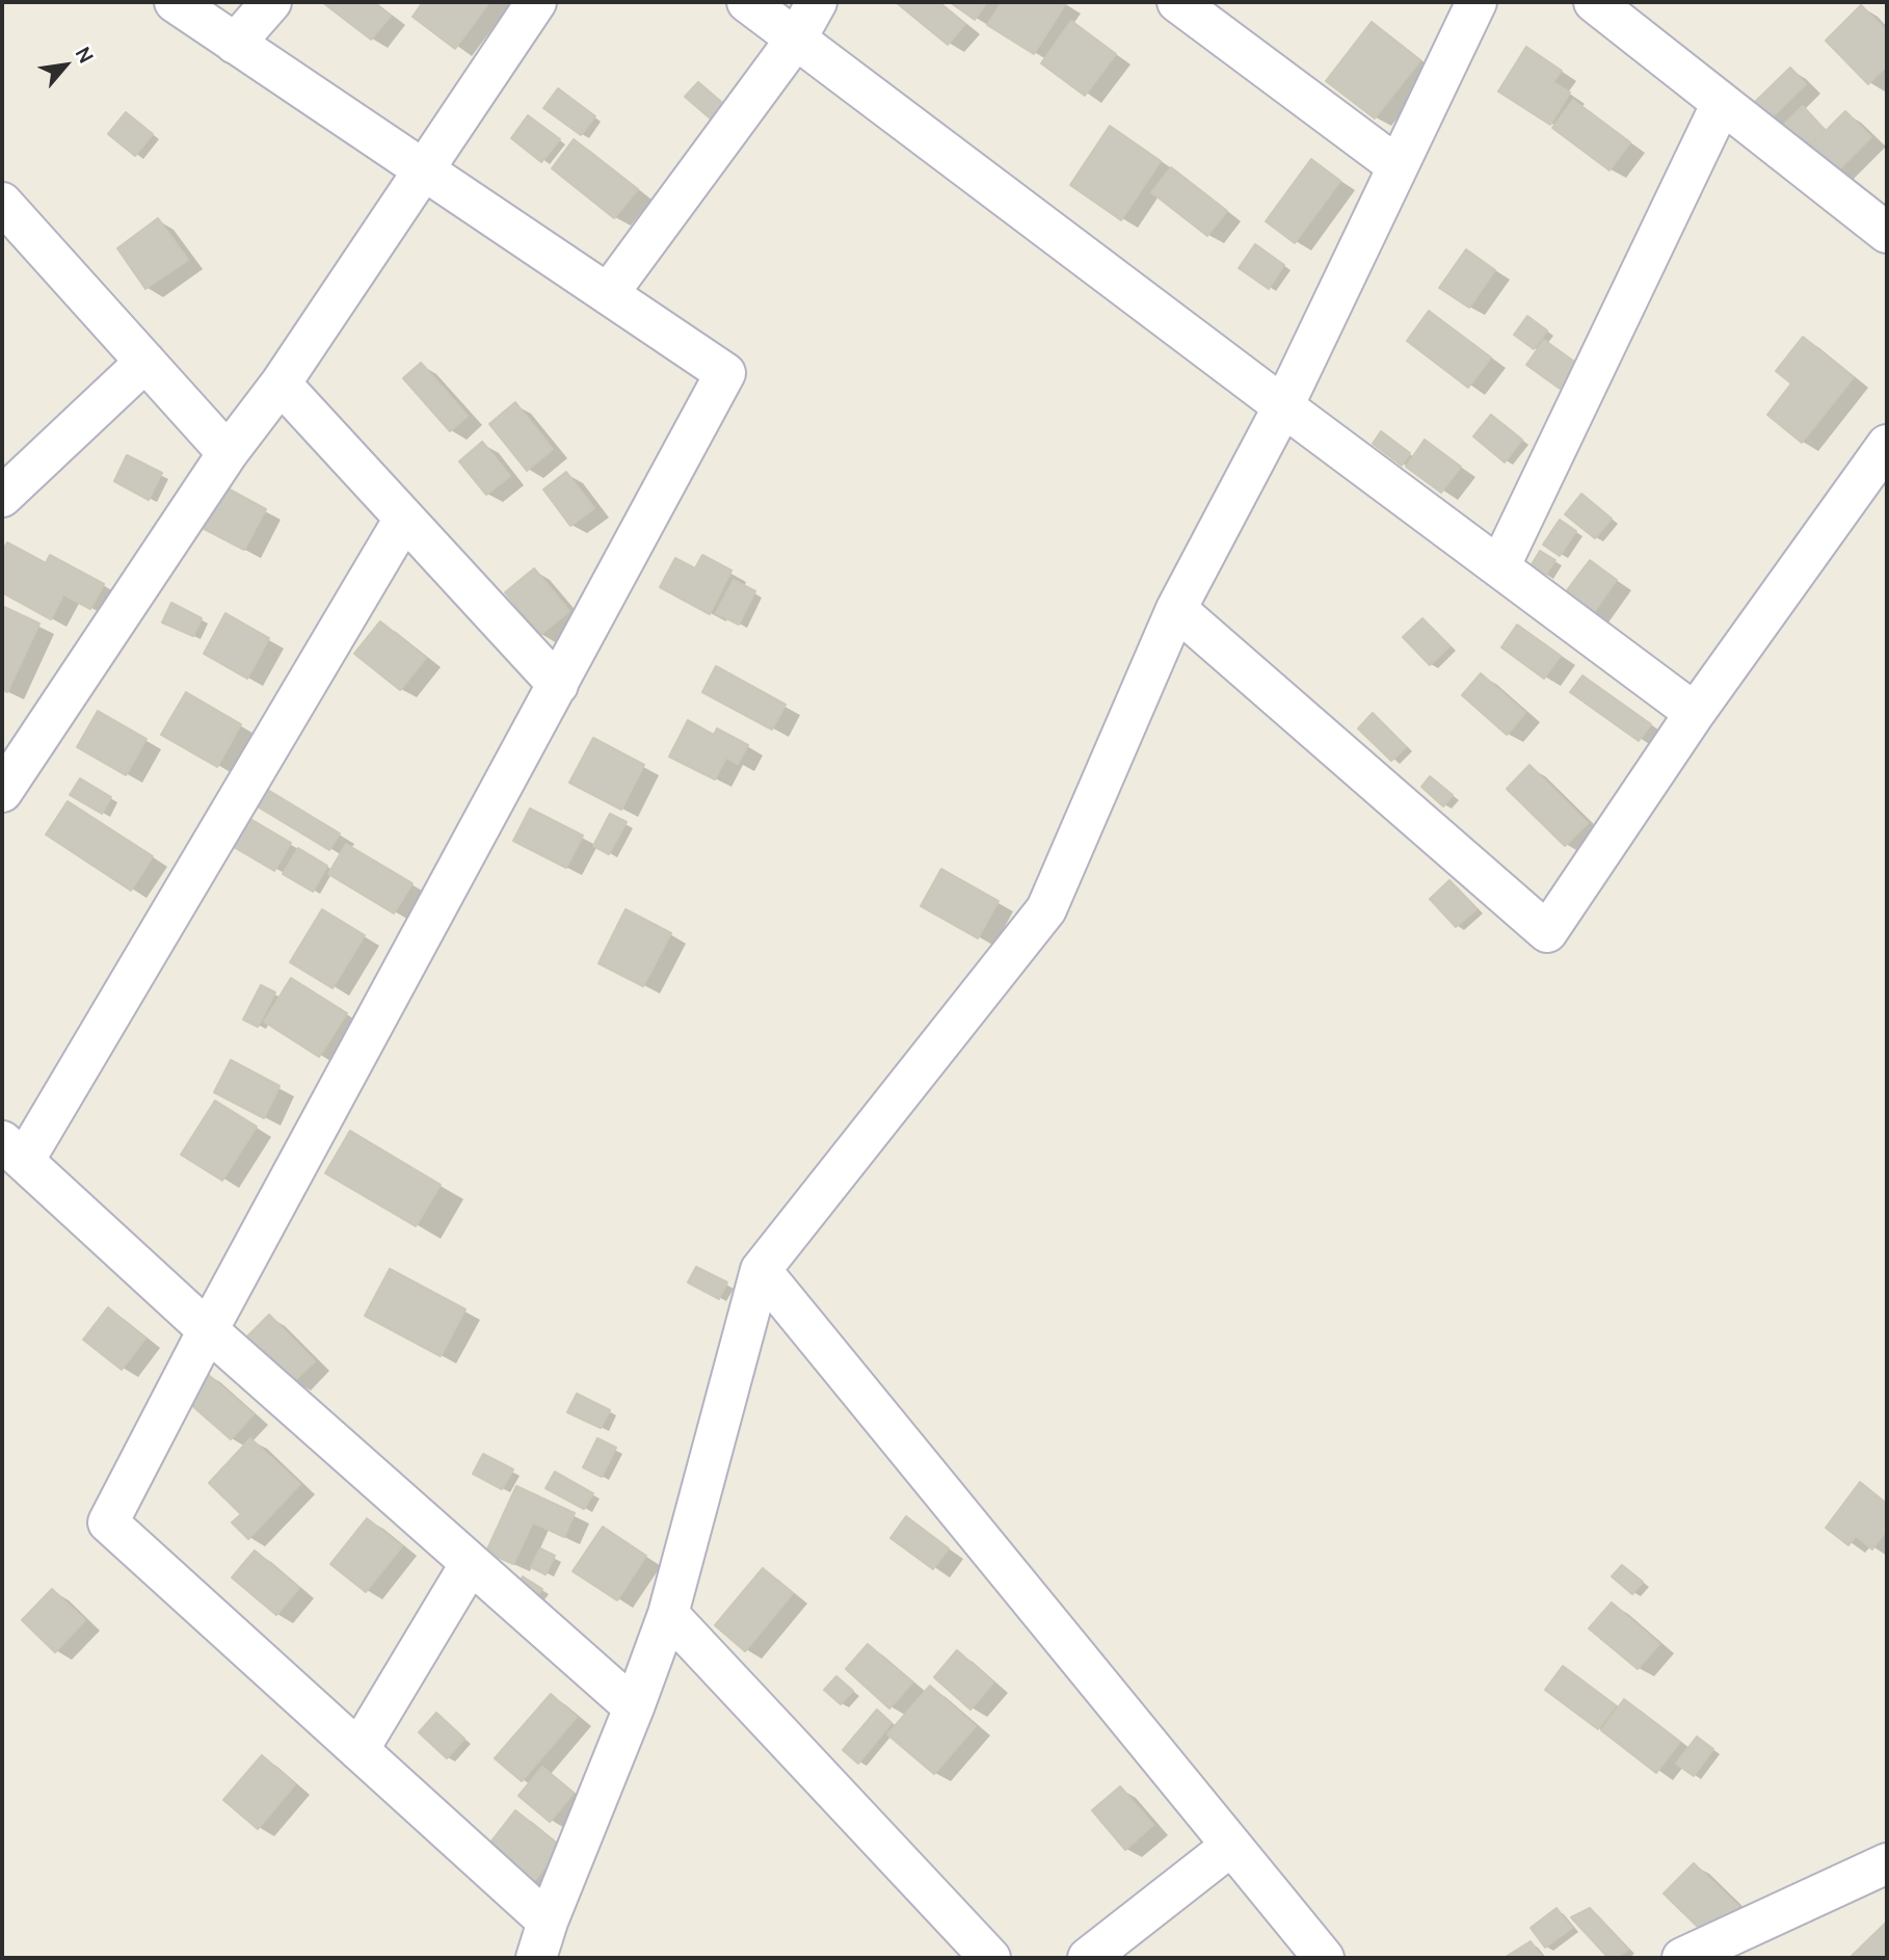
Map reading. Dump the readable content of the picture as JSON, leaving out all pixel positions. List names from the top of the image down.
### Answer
{
  "north": "top right"
}
